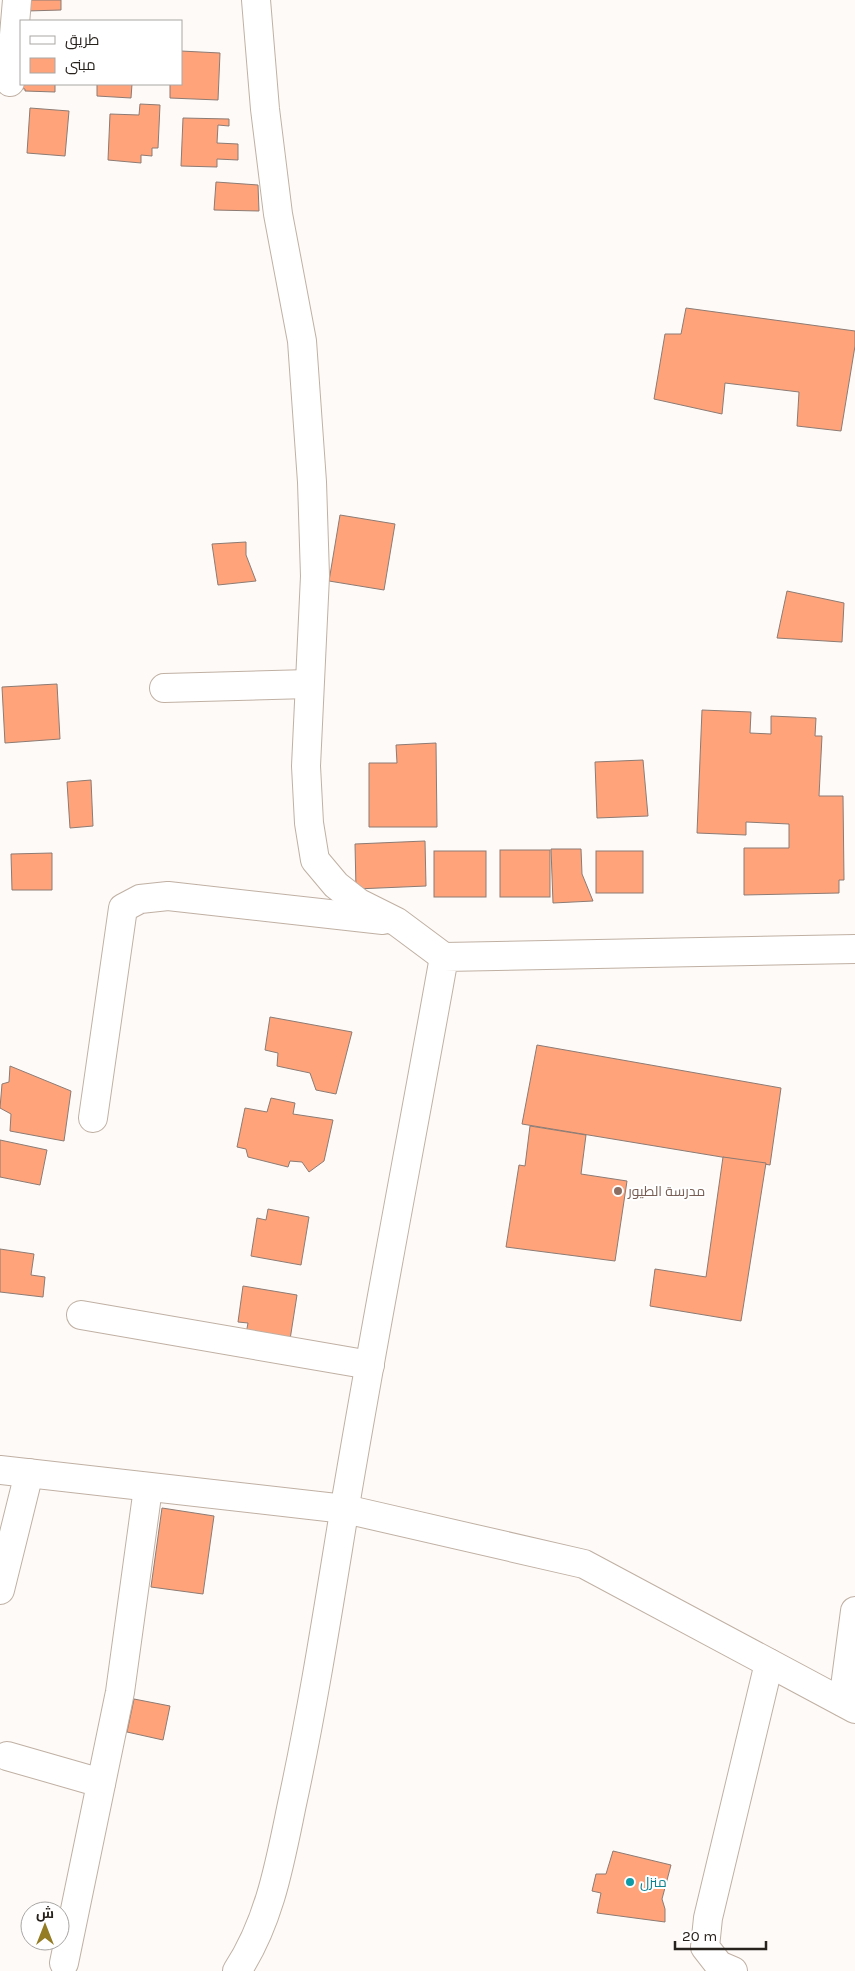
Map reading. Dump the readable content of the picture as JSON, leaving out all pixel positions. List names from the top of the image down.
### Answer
{
  "places": ["مدرسة الطيور", "منزل"],
  "legend": ["طريق", "مبنى"],
  "scale_bar": "20 m",
  "north": "top"
}
